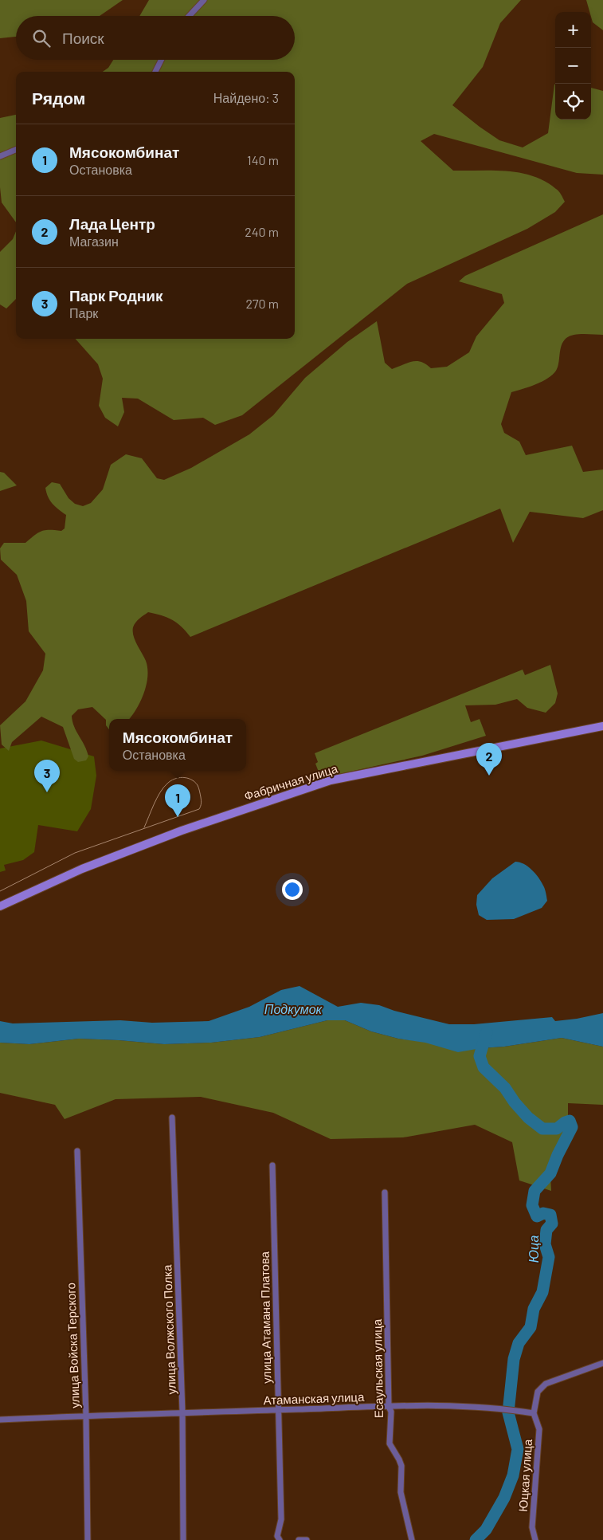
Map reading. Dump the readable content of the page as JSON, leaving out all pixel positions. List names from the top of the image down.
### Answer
{
  "streets": {
    "main road": ["Фабричная улица"],
    "street": [
      "улица Атамана Платова",
      "улица Волжского Полка",
      "улица Войска Терского",
      "Есаульская улица",
      "Атаманская улица",
      "Юцкая улица"
    ]
  },
  "crossings": [
    ["улица Атамана Платова", "Атаманская улица"],
    ["улица Волжского Полка", "Атаманская улица"],
    ["улица Войска Терского", "Атаманская улица"],
    ["Есаульская улица", "Атаманская улица"],
    ["Атаманская улица", "Юцкая улица"]
  ],
  "water": ["Подкумок", "Юца"],
  "page": {
    "map_buttons": ["+", "−"],
    "search": "Поиск",
    "heading": ["Рядом", "Найдено: 3"],
    "list": [
      {
        "mark": "1",
        "name": "Мясокомбинат",
        "note": "Остановка",
        "value": "140 m"
      },
      {
        "mark": "2",
        "name": "Лада Центр",
        "note": "Магазин",
        "value": "240 m"
      },
      {
        "mark": "3",
        "name": "Парк Родник",
        "note": "Парк",
        "value": "270 m"
      }
    ],
    "popup": ["Мясокомбинат", "Остановка"],
    "pins": ["2", "3", "1"]
  }
}
